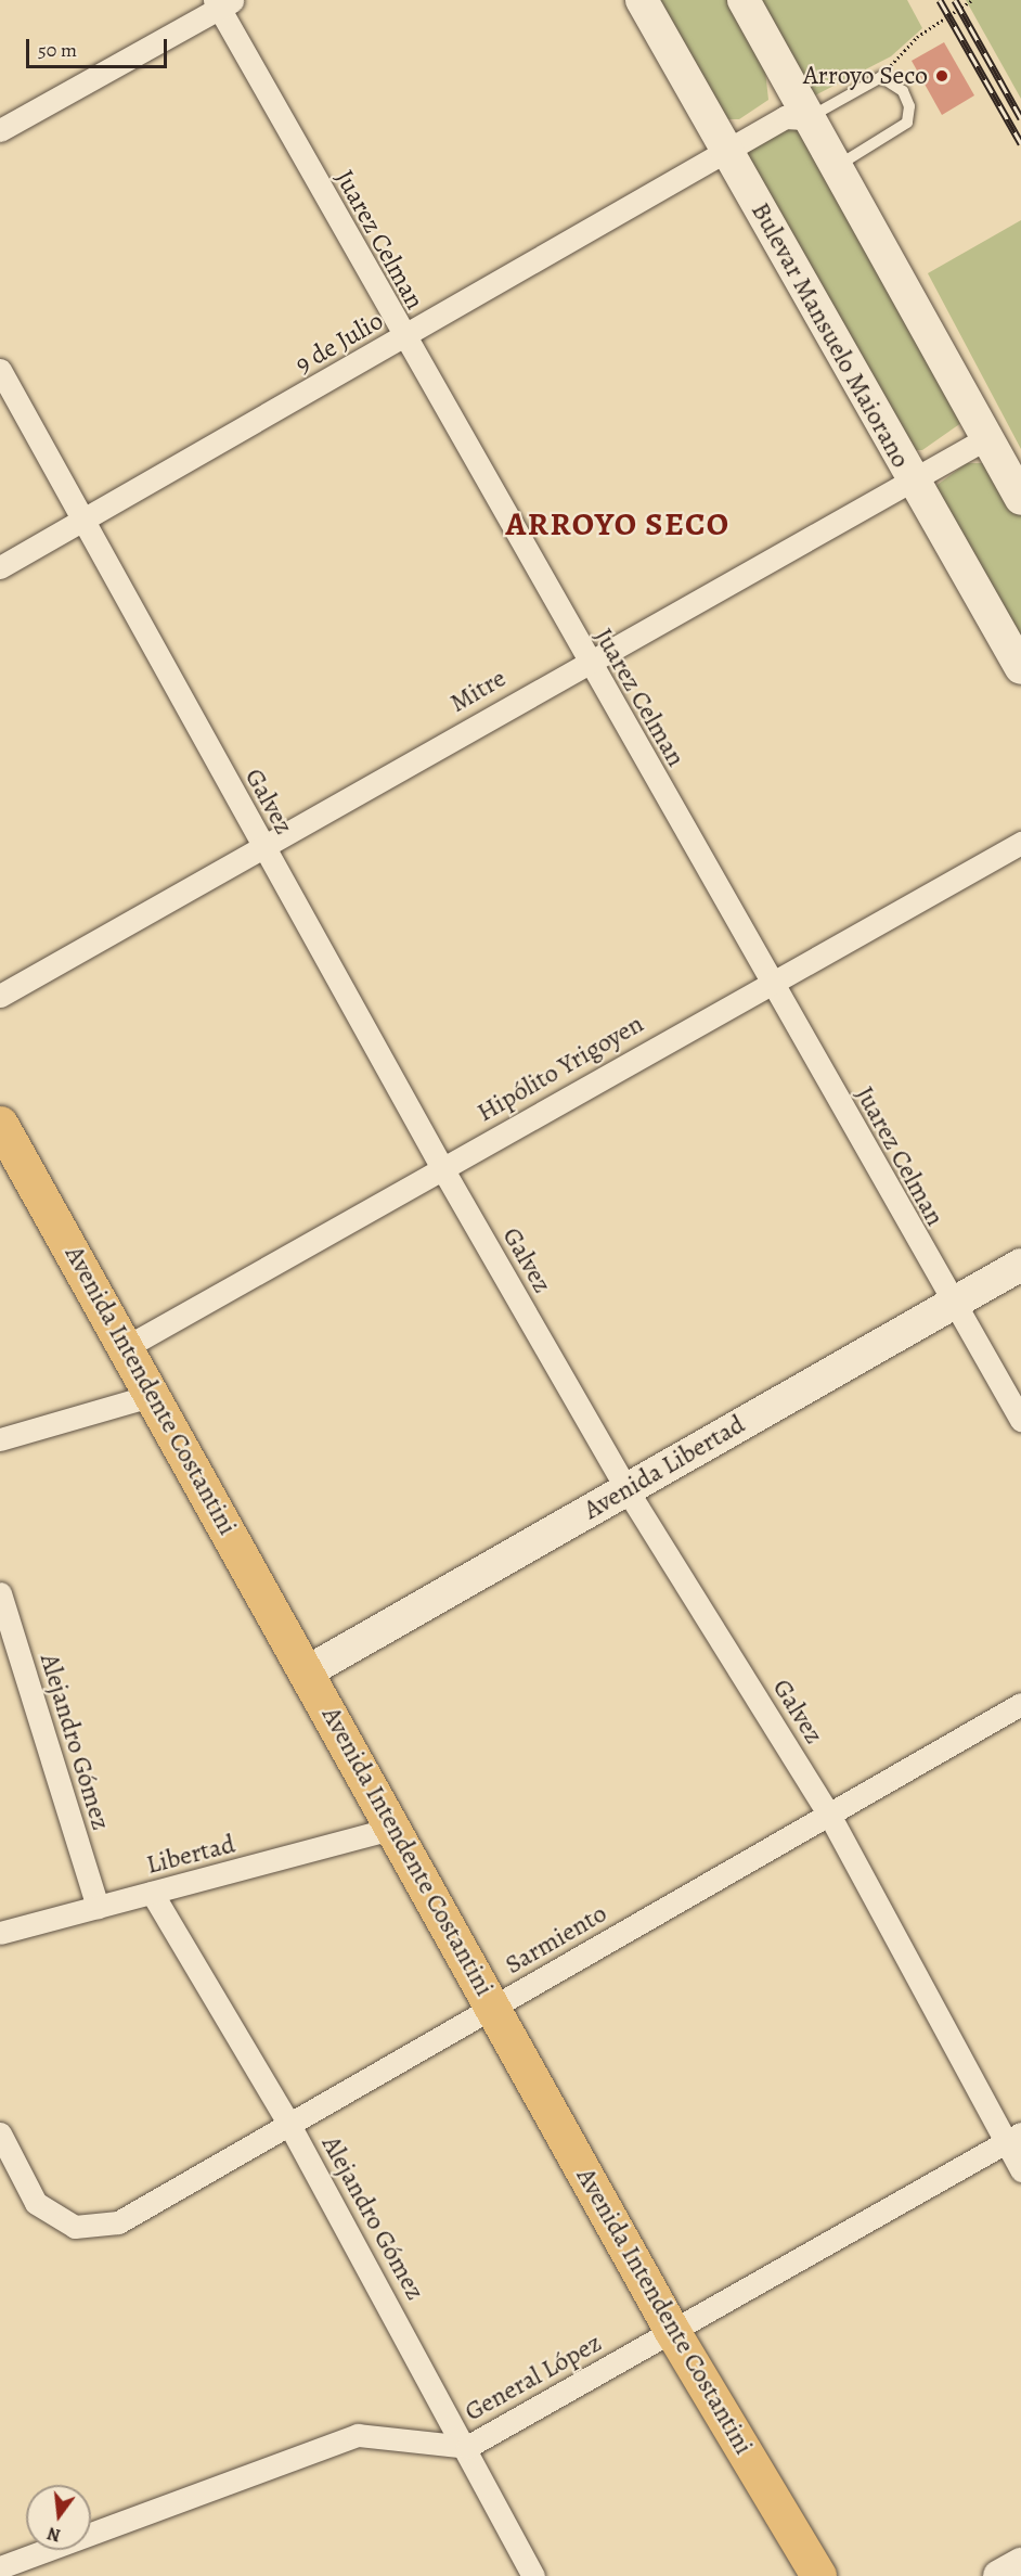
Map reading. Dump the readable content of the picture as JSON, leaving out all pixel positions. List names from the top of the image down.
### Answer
{
  "streets": {
    "main road": ["Bulevar Mansuelo Maiorano", "Avenida Intendente Costantini", "Avenida Libertad"],
    "street": [
      "Juarez Celman",
      "9 de Julio",
      "Mitre",
      "Galvez",
      "Hipólito Yrigoyen",
      "Alejandro Gómez",
      "Libertad",
      "Sarmiento",
      "General López"
    ]
  },
  "crossings": [
    ["Juarez Celman", "9 de Julio"],
    ["Juarez Celman", "Mitre"],
    ["Juarez Celman", "Hipólito Yrigoyen"],
    ["Juarez Celman", "Avenida Libertad"],
    ["Bulevar Mansuelo Maiorano", "9 de Julio"],
    ["Bulevar Mansuelo Maiorano", "Mitre"],
    ["9 de Julio", "Galvez"],
    ["Mitre", "Galvez"],
    ["Galvez", "Hipólito Yrigoyen"],
    ["Galvez", "Avenida Libertad"],
    ["Galvez", "Sarmiento"],
    ["Galvez", "General López"],
    ["Hipólito Yrigoyen", "Avenida Intendente Costantini"],
    ["Avenida Intendente Costantini", "Avenida Libertad"],
    ["Avenida Intendente Costantini", "Libertad"],
    ["Avenida Intendente Costantini", "Sarmiento"],
    ["Avenida Intendente Costantini", "General López"],
    ["Alejandro Gómez", "Libertad"],
    ["Alejandro Gómez", "Sarmiento"],
    ["Alejandro Gómez", "General López"]
  ],
  "districts": ["ARROYO SECO"],
  "places": ["Arroyo Seco"],
  "scale_bar": "50 m",
  "north": "bottom"
}
